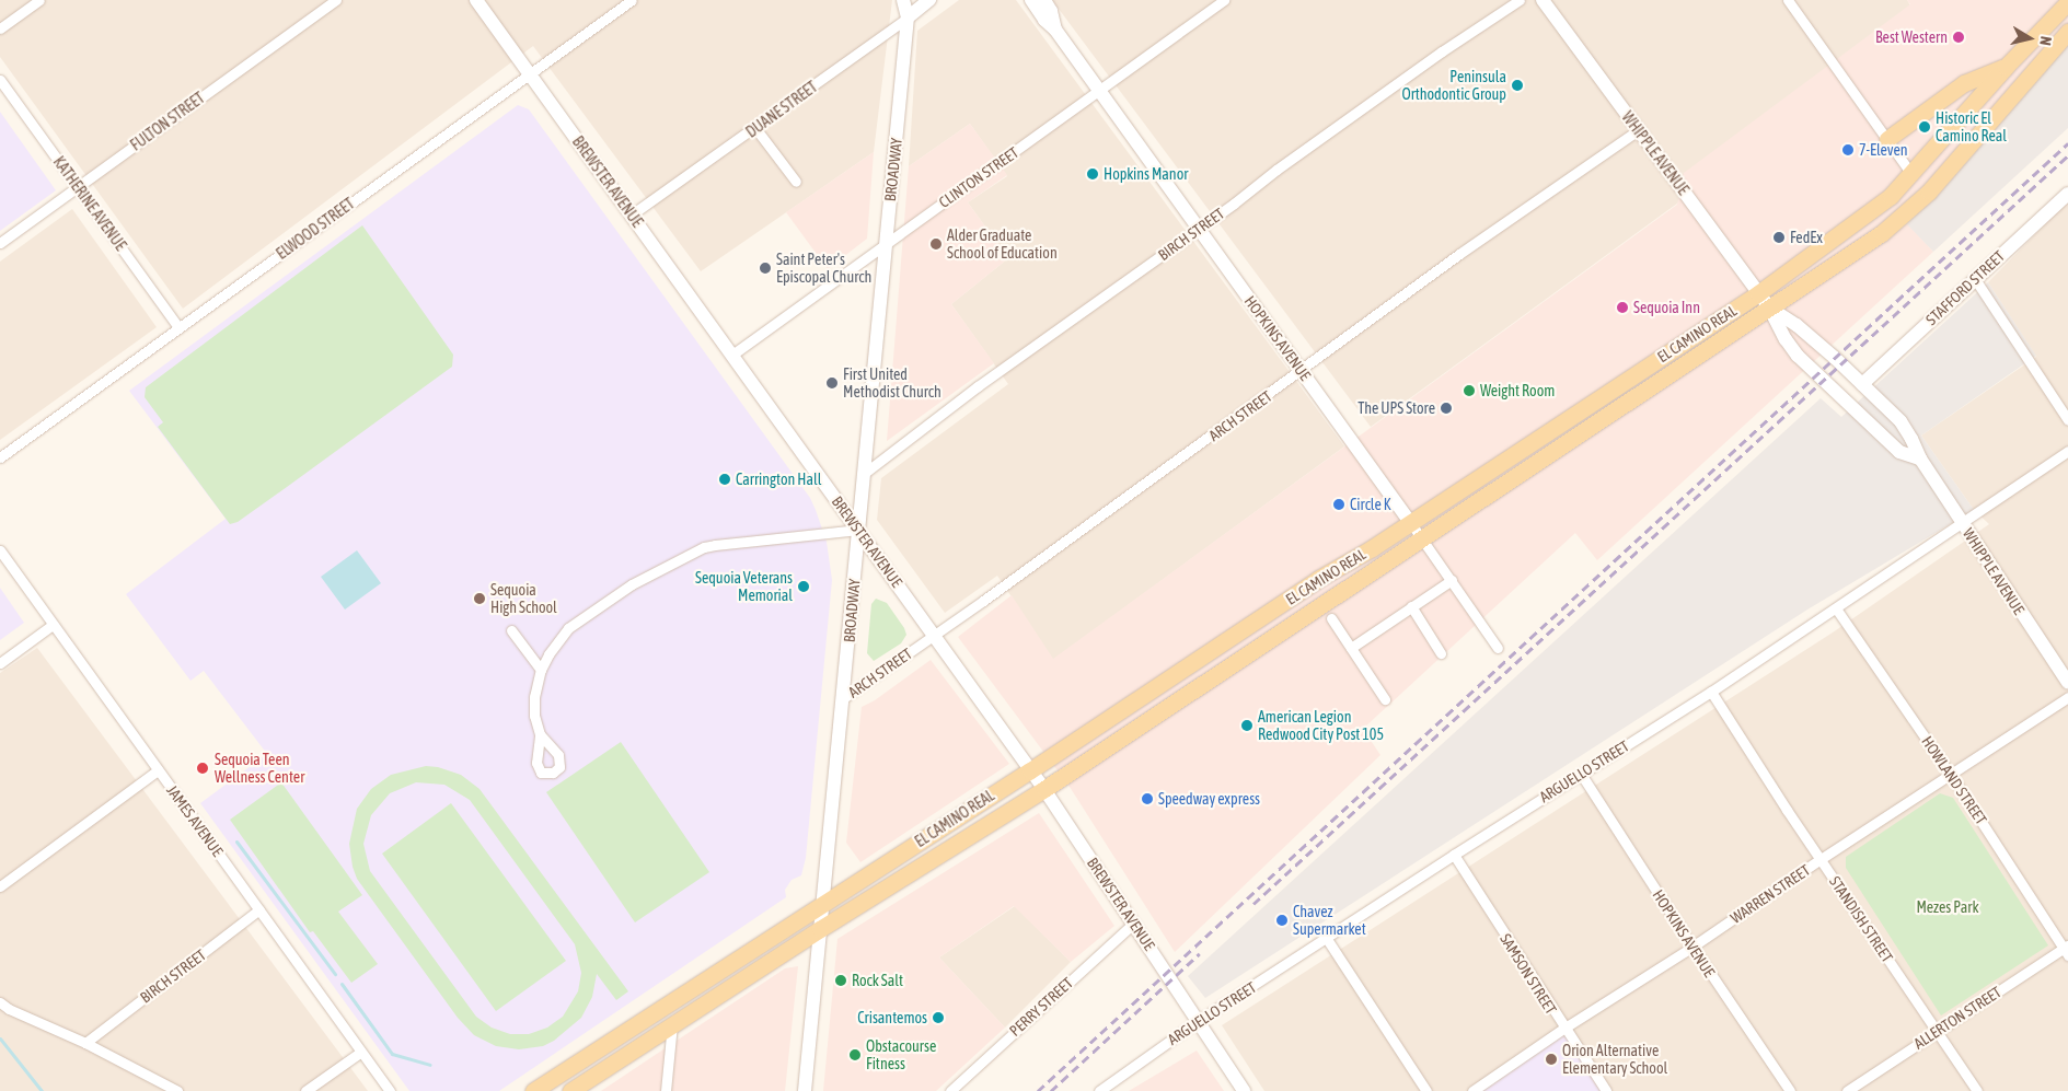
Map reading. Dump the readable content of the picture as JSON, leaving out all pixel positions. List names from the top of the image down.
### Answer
{
  "streets": {
    "main road": ["EL CAMINO REAL"],
    "street": [
      "DUANE STREET",
      "FULTON STREET",
      "WHIPPLE AVENUE",
      "BROADWAY",
      "CLINTON STREET",
      "BREWSTER AVENUE",
      "KATHERINE AVENUE",
      "ELWOOD STREET",
      "BIRCH STREET",
      "STAFFORD STREET",
      "HOPKINS AVENUE",
      "ARCH STREET",
      "ARGUELLO STREET",
      "HOWLAND STREET",
      "JAMES AVENUE",
      "WARREN STREET",
      "STANDISH STREET",
      "SAMSON STREET",
      "PERRY STREET",
      "ALLERTON STREET"
    ]
  },
  "crossings": [
    ["DUANE STREET", "BROADWAY"],
    ["DUANE STREET", "BREWSTER AVENUE"],
    ["FULTON STREET", "KATHERINE AVENUE"],
    ["WHIPPLE AVENUE", "STAFFORD STREET"],
    ["WHIPPLE AVENUE", "EL CAMINO REAL"],
    ["WHIPPLE AVENUE", "ARCH STREET"],
    ["WHIPPLE AVENUE", "ARGUELLO STREET"],
    ["BROADWAY", "CLINTON STREET"],
    ["BROADWAY", "BREWSTER AVENUE"],
    ["BROADWAY", "BIRCH STREET"],
    ["BROADWAY", "EL CAMINO REAL"],
    ["BROADWAY", "ARCH STREET"],
    ["CLINTON STREET", "BREWSTER AVENUE"],
    ["CLINTON STREET", "HOPKINS AVENUE"],
    ["BREWSTER AVENUE", "ELWOOD STREET"],
    ["BREWSTER AVENUE", "EL CAMINO REAL"],
    ["BREWSTER AVENUE", "ARCH STREET"],
    ["BREWSTER AVENUE", "ARGUELLO STREET"],
    ["BREWSTER AVENUE", "PERRY STREET"],
    ["KATHERINE AVENUE", "ELWOOD STREET"],
    ["BIRCH STREET", "HOPKINS AVENUE"],
    ["BIRCH STREET", "JAMES AVENUE"],
    ["EL CAMINO REAL", "HOPKINS AVENUE"],
    ["HOPKINS AVENUE", "ARCH STREET"],
    ["HOPKINS AVENUE", "ARGUELLO STREET"],
    ["HOPKINS AVENUE", "WARREN STREET"],
    ["ARGUELLO STREET", "HOWLAND STREET"],
    ["ARGUELLO STREET", "STANDISH STREET"],
    ["ARGUELLO STREET", "SAMSON STREET"],
    ["HOWLAND STREET", "WARREN STREET"],
    ["HOWLAND STREET", "ALLERTON STREET"],
    ["WARREN STREET", "STANDISH STREET"],
    ["WARREN STREET", "SAMSON STREET"],
    ["STANDISH STREET", "ALLERTON STREET"]
  ],
  "parks": ["Mezes Park"],
  "places": [
    "Best Western",
    "Peninsula Orthodontic Group",
    "Historic El Camino Real",
    "7-Eleven",
    "Hopkins Manor",
    "FedEx",
    "Alder Graduate School of Education",
    "Saint Peter's Episcopal Church",
    "Sequoia Inn",
    "First United Methodist Church",
    "Weight Room",
    "The UPS Store",
    "Carrington Hall",
    "Circle K",
    "Sequoia Veterans Memorial",
    "Sequoia High School",
    "American Legion Redwood City Post 105",
    "Sequoia Teen Wellness Center",
    "Speedway express",
    "Chavez Supermarket",
    "Rock Salt",
    "Crisantemos",
    "Obstacourse Fitness",
    "Orion Alternative Elementary School"
  ],
  "north": "right"
}
